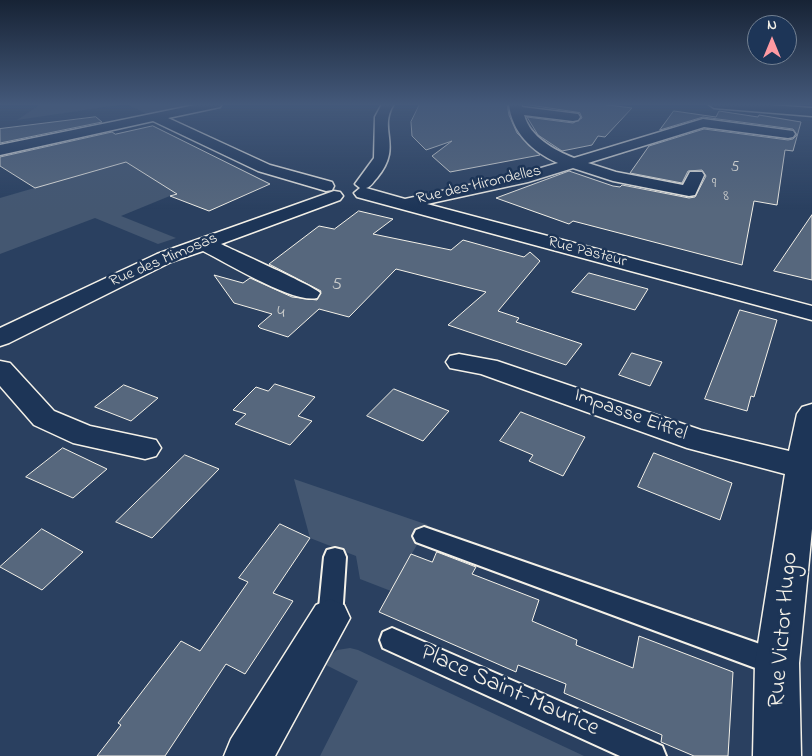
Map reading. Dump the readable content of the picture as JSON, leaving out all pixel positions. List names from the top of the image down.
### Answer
{
  "streets": {
    "street": [
      "Rue des Hirondelles",
      "Rue Pasteur",
      "Rue des Mimosas",
      "Impasse Eiffel",
      "Rue Victor Hugo"
    ],
    "lane": ["Place Saint-Maurice"]
  },
  "crossings": [
    ["Rue des Hirondelles", "Rue Pasteur"],
    ["Rue Pasteur", "Rue des Mimosas"],
    ["Impasse Eiffel", "Rue Victor Hugo"]
  ],
  "house_numbers": [
    "5",
    "9",
    "8",
    "5",
    "4"
  ],
  "north": "top"
}
